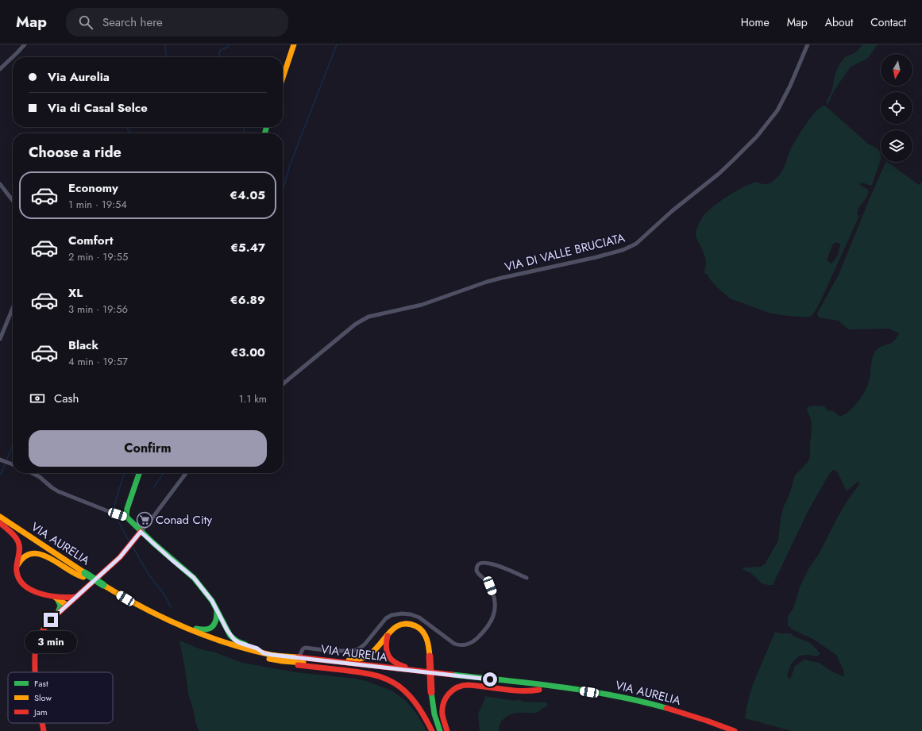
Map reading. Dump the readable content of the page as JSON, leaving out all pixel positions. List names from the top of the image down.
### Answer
{
  "streets": {
    "main road": ["VIA AURELIA"],
    "street": ["VIA DI VALLE BRUCIATA"]
  },
  "places": {
    "supermarket": ["Conad City"]
  },
  "legend": ["Fast", "Slow", "Jam"],
  "north": "bottom",
  "page": {
    "header": "Map",
    "search": "Search here",
    "nav": [
      "Home",
      "Map",
      "About",
      "Contact"
    ],
    "banner": ["Via Aurelia", "Via di Casal Selce"],
    "heading": "Choose a ride",
    "list": [
      {
        "name": "Economy",
        "note": "1 min · 19:54",
        "value": "€4.05"
      },
      {
        "name": "Comfort",
        "note": "2 min · 19:55",
        "value": "€5.47"
      },
      {
        "name": "XL",
        "note": "3 min · 19:56",
        "value": "€6.89"
      },
      {
        "name": "Black",
        "note": "4 min · 19:57",
        "value": "€3.00"
      }
    ],
    "pay": ["Cash", "1.1 km"],
    "buttons": "Confirm",
    "bubble": "3 min"
  }
}
